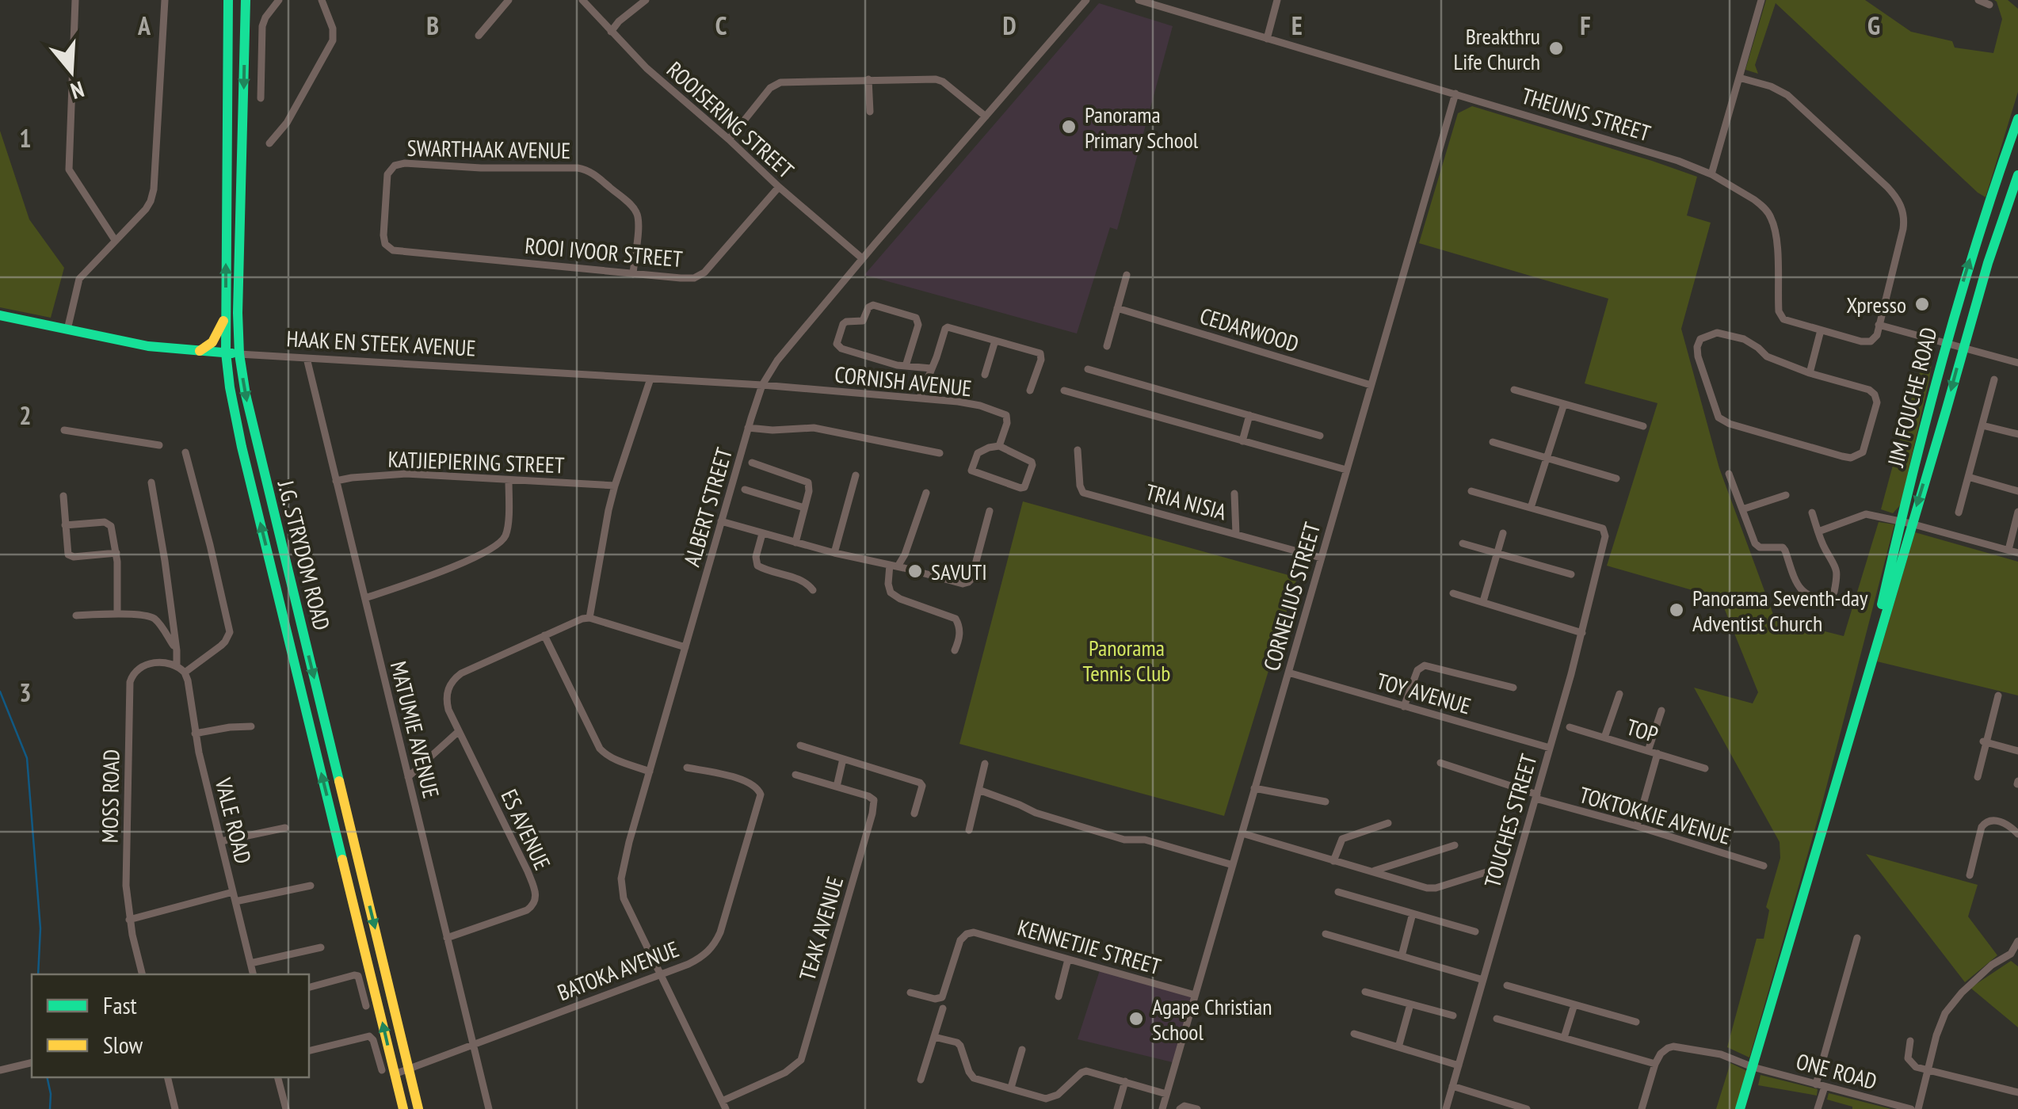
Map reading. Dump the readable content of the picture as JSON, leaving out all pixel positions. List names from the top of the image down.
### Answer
{
  "streets": {
    "street": [
      "THEUNIS STREET",
      "ROOISERING STREET",
      "SWARTHAAK AVENUE",
      "ROOI IVOOR STREET",
      "CEDARWOOD",
      "HAAK EN STEEK AVENUE",
      "CORNISH AVENUE",
      "JIM FOUCHE ROAD",
      "KATJIEPIERING STREET",
      "TRIA NISIA",
      "ALBERT STREET",
      "J.G. STRYDOM ROAD",
      "CORNELIUS STREET",
      "TOY AVENUE",
      "MATUMIE AVENUE",
      "TOP",
      "MOSS ROAD",
      "TOKTOKKIE AVENUE",
      "VALE ROAD",
      "TOUCHES STREET",
      "ES AVENUE",
      "TEAK AVENUE",
      "KENNETJIE STREET",
      "BATOKA AVENUE",
      "ONE ROAD"
    ]
  },
  "crossings": [
    ["THEUNIS STREET", "CORNELIUS STREET"],
    ["ROOISERING STREET", "ROOI IVOOR STREET"],
    ["ROOISERING STREET", "ALBERT STREET"],
    ["SWARTHAAK AVENUE", "ROOI IVOOR STREET"],
    ["CEDARWOOD", "CORNELIUS STREET"],
    ["HAAK EN STEEK AVENUE", "CORNISH AVENUE"],
    ["HAAK EN STEEK AVENUE", "ALBERT STREET"],
    ["HAAK EN STEEK AVENUE", "J.G. STRYDOM ROAD"],
    ["HAAK EN STEEK AVENUE", "MATUMIE AVENUE"],
    ["CORNISH AVENUE", "ALBERT STREET"],
    ["JIM FOUCHE ROAD", "ONE ROAD"],
    ["KATJIEPIERING STREET", "MATUMIE AVENUE"],
    ["TRIA NISIA", "CORNELIUS STREET"],
    ["ALBERT STREET", "TEAK AVENUE"],
    ["ALBERT STREET", "BATOKA AVENUE"],
    ["J.G. STRYDOM ROAD", "BATOKA AVENUE"],
    ["CORNELIUS STREET", "TOY AVENUE"],
    ["CORNELIUS STREET", "KENNETJIE STREET"],
    ["TOY AVENUE", "TOUCHES STREET"],
    ["MATUMIE AVENUE", "ES AVENUE"],
    ["MATUMIE AVENUE", "BATOKA AVENUE"],
    ["TOKTOKKIE AVENUE", "TOUCHES STREET"]
  ],
  "parks": ["Panorama Tennis Club"],
  "places": [
    "Breakthru Life Church",
    "Panorama Primary School",
    "Xpresso",
    "SAVUTI",
    "Panorama Seventh-day Adventist Church",
    "Agape Christian School"
  ],
  "legend": ["Fast", "Slow"],
  "north": "bottom",
  "grid": {
    "columns": [
      "A",
      "B",
      "C",
      "D",
      "E",
      "F",
      "G"
    ],
    "rows": ["1", "2", "3"]
  }
}
